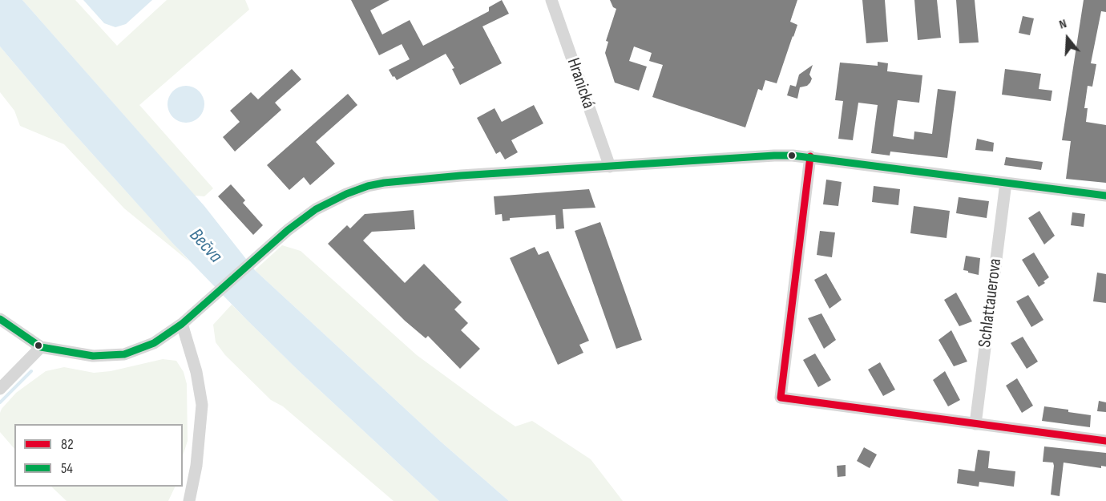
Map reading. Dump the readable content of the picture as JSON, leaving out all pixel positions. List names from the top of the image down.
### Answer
{
  "streets": {
    "street": ["Hranická", "Schlattauerova"]
  },
  "water": ["Bečva"],
  "lines": ["transit line 54", "transit line 82"],
  "legend": ["82", "54"],
  "north": "top"
}
